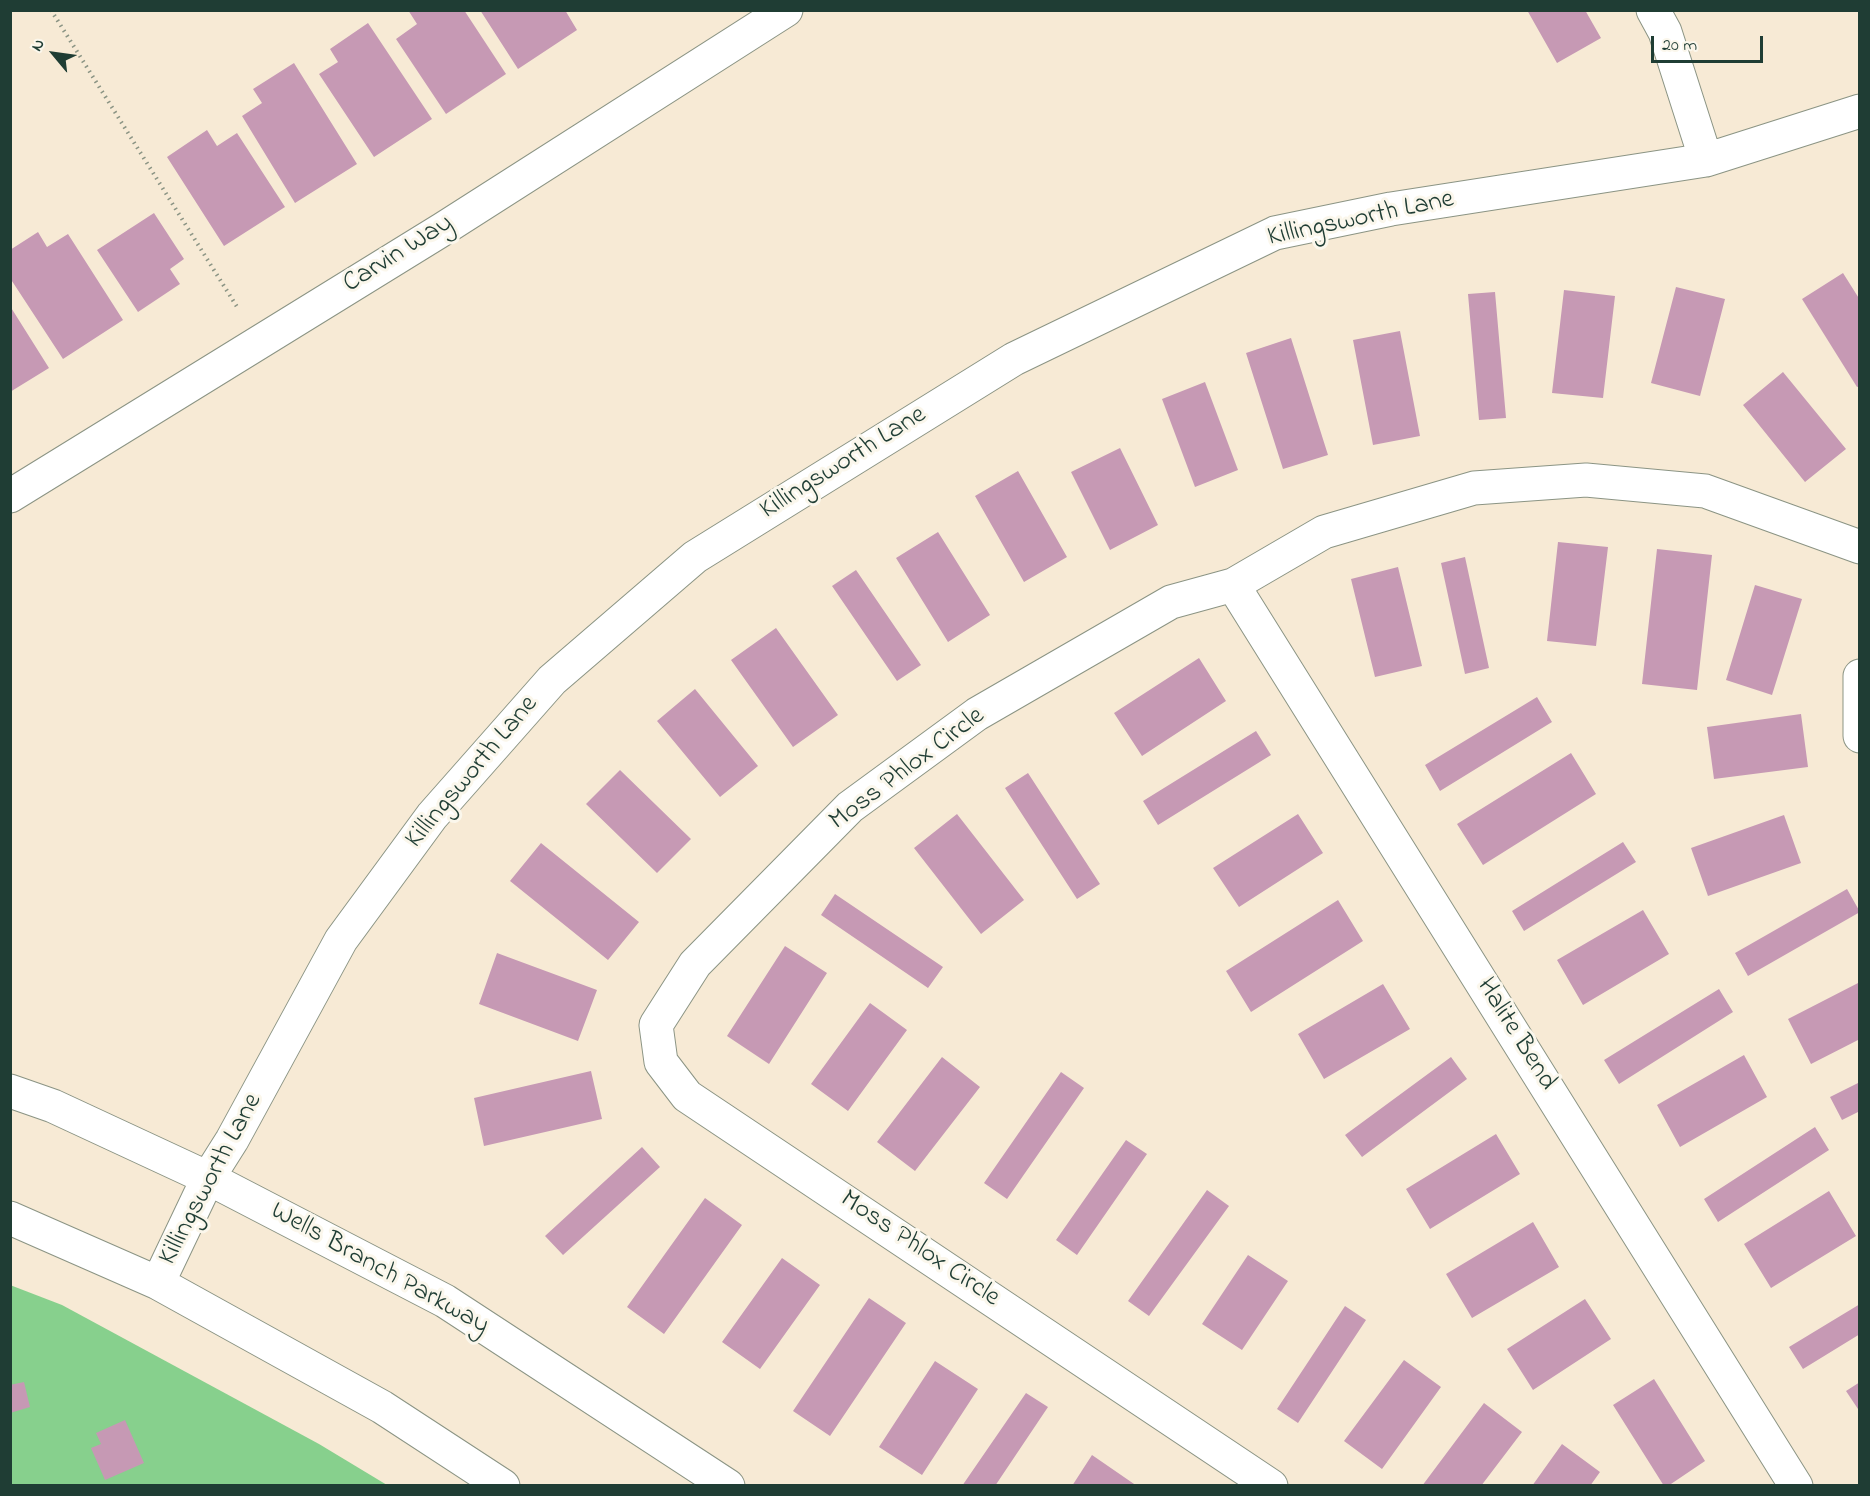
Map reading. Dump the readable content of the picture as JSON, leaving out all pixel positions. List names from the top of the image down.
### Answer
{
  "streets": {
    "street": [
      "Killingsworth Lane",
      "Carvin Way",
      "Moss Phlox Circle",
      "Halite Bend",
      "Wells Branch Parkway"
    ]
  },
  "crossings": [
    ["Killingsworth Lane", "Wells Branch Parkway"],
    ["Moss Phlox Circle", "Halite Bend"]
  ],
  "scale_bar": "20 m",
  "north": "top left"
}
